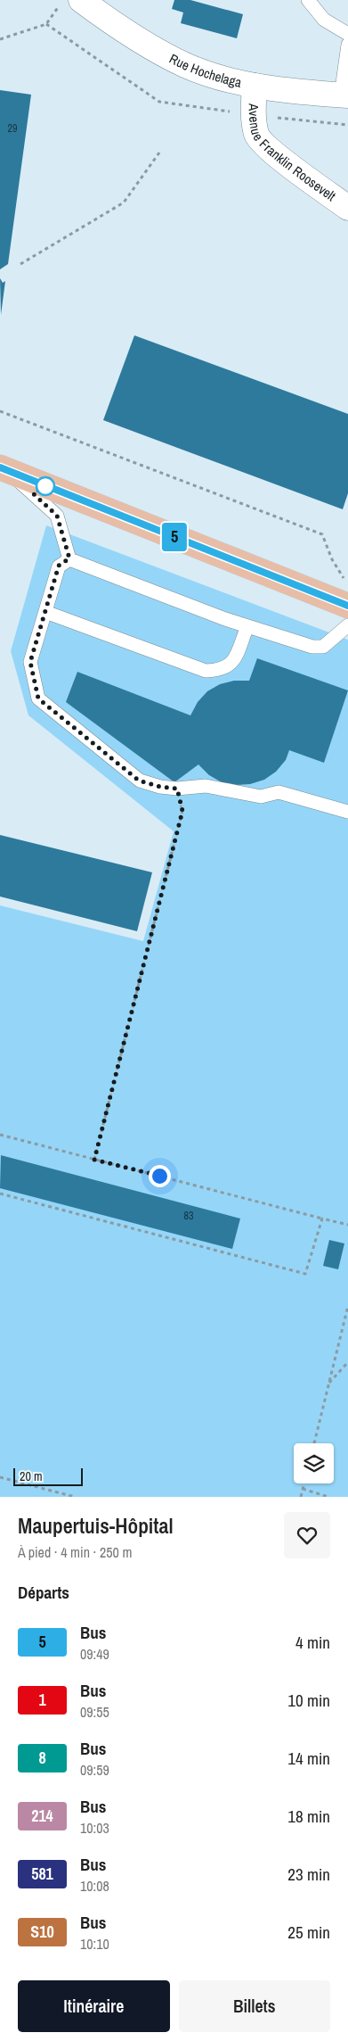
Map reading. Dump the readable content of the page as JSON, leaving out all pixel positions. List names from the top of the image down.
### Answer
{
  "streets": {
    "street": ["Rue Hochelaga", "Avenue Franklin Roosevelt"]
  },
  "crossings": [
    ["Rue Hochelaga", "Avenue Franklin Roosevelt"]
  ],
  "lines": ["bus line 5"],
  "house_numbers": ["29", "83"],
  "scale_bar": "20 m",
  "page": {
    "on_map": "5",
    "scale": "20 m",
    "heading": [
      ["Maupertuis-Hôpital", "À pied · 4 min · 250 m"],
      "Départs"
    ],
    "list": [
      {
        "mark": "5",
        "name": "Bus",
        "note": "09:49",
        "value": "4 min"
      },
      {
        "mark": "1",
        "name": "Bus",
        "note": "09:55",
        "value": "10 min"
      },
      {
        "mark": "8",
        "name": "Bus",
        "note": "09:59",
        "value": "14 min"
      },
      {
        "mark": "214",
        "name": "Bus",
        "note": "10:03",
        "value": "18 min"
      },
      {
        "mark": "581",
        "name": "Bus",
        "note": "10:08",
        "value": "23 min"
      },
      {
        "mark": "S10",
        "name": "Bus",
        "note": "10:10",
        "value": "25 min"
      }
    ],
    "buttons": ["Itinéraire", "Billets"]
  }
}
